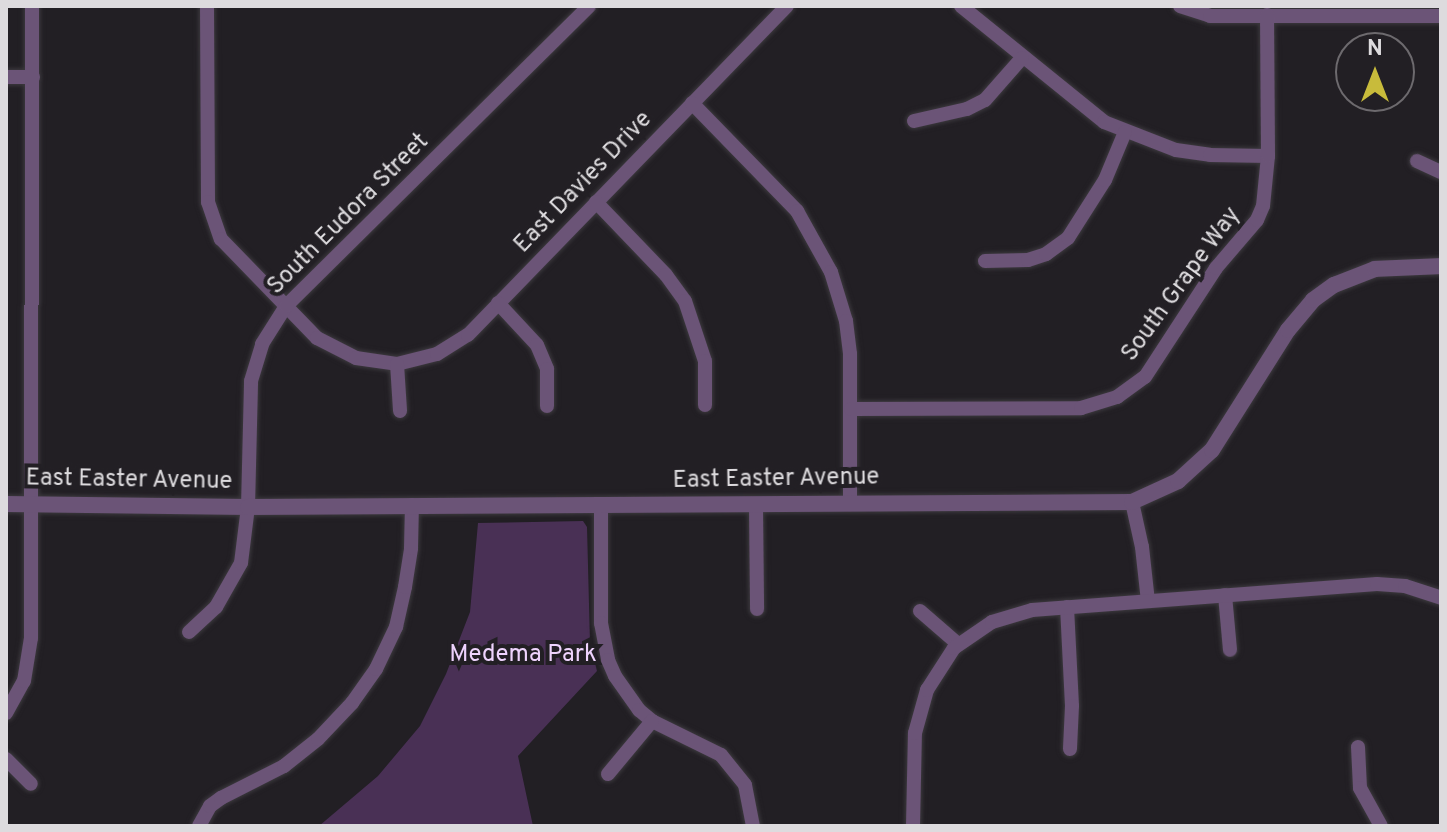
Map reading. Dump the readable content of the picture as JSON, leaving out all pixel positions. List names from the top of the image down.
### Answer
{
  "streets": {
    "street": [
      "East Davies Drive",
      "South Eudora Street",
      "South Grape Way",
      "East Easter Avenue"
    ]
  },
  "crossings": [
    ["East Davies Drive", "South Eudora Street"],
    ["South Eudora Street", "East Easter Avenue"]
  ],
  "parks": ["Medema Park"],
  "north": "top"
}
